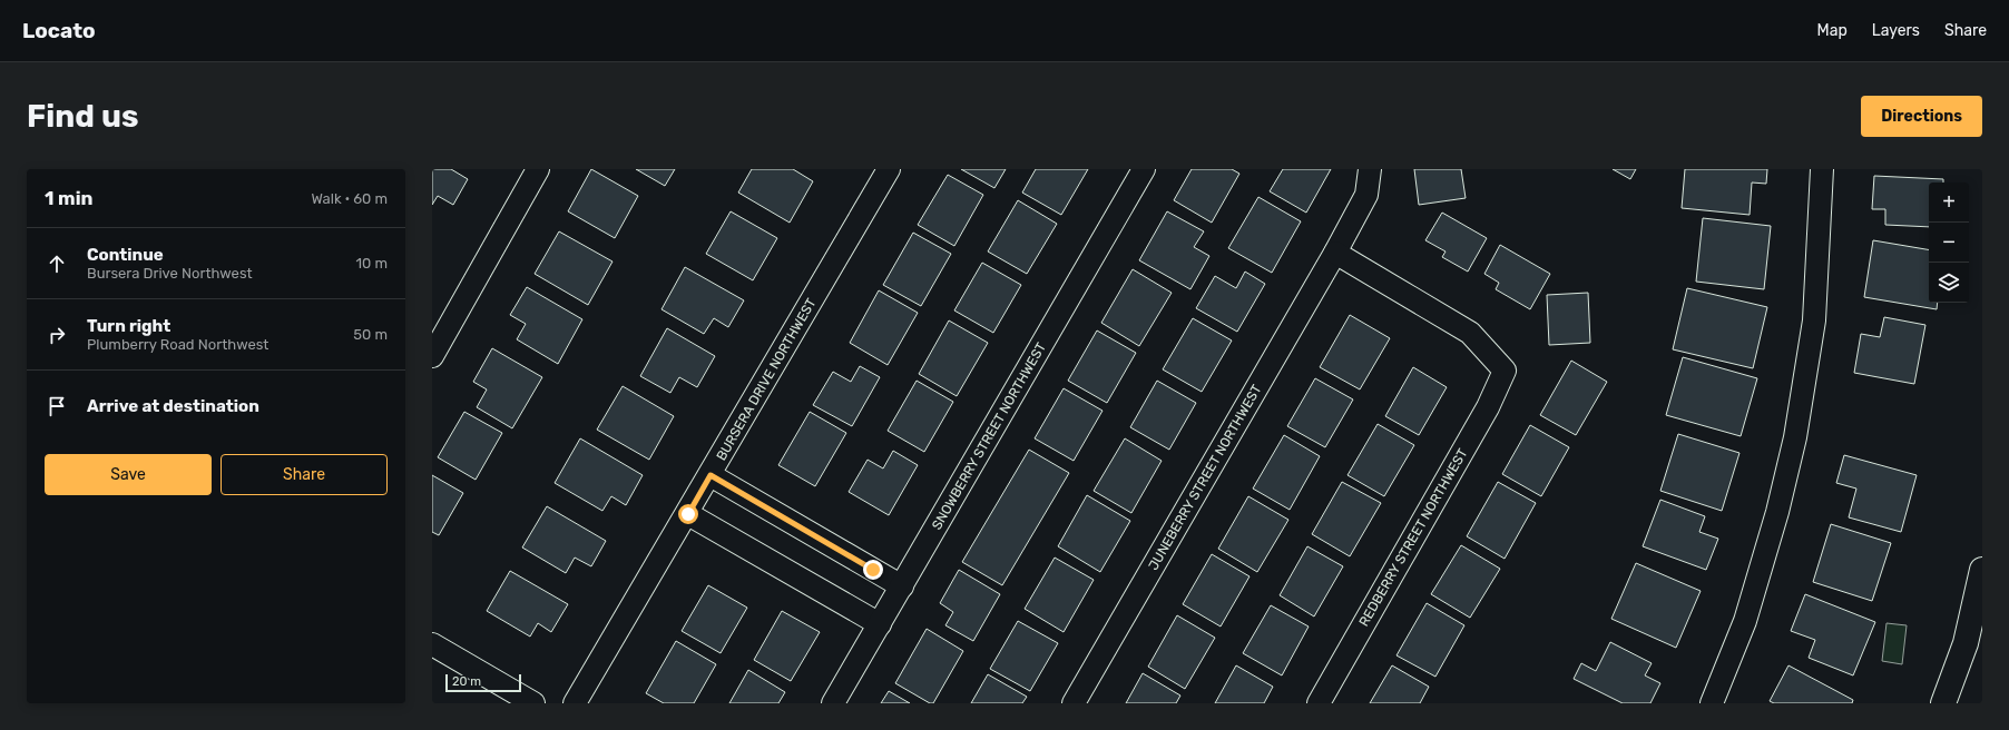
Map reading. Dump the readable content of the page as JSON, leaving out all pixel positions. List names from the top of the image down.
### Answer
{
  "streets": {
    "street": [
      "BURSERA DRIVE NORTHWEST",
      "SNOWBERRY STREET NORTHWEST",
      "JUNEBERRY STREET NORTHWEST",
      "REDBERRY STREET NORTHWEST"
    ]
  },
  "crossings": [
    ["JUNEBERRY STREET NORTHWEST", "REDBERRY STREET NORTHWEST"]
  ],
  "scale_bar": "20 m",
  "page": {
    "header": "Locato",
    "nav": ["Map", "Layers", "Share"],
    "buttons": [
      "Directions",
      ["Save", "Share"]
    ],
    "title": "Find us",
    "heading": ["1 min", "Walk · 60 m"],
    "map_buttons": ["+", "−"],
    "list": [
      ["Continue", "Bursera Drive Northwest", "10 m"],
      ["Turn right", "Plumberry Road Northwest", "50 m"],
      "Arrive at destination"
    ],
    "scale": "20 m"
  }
}
